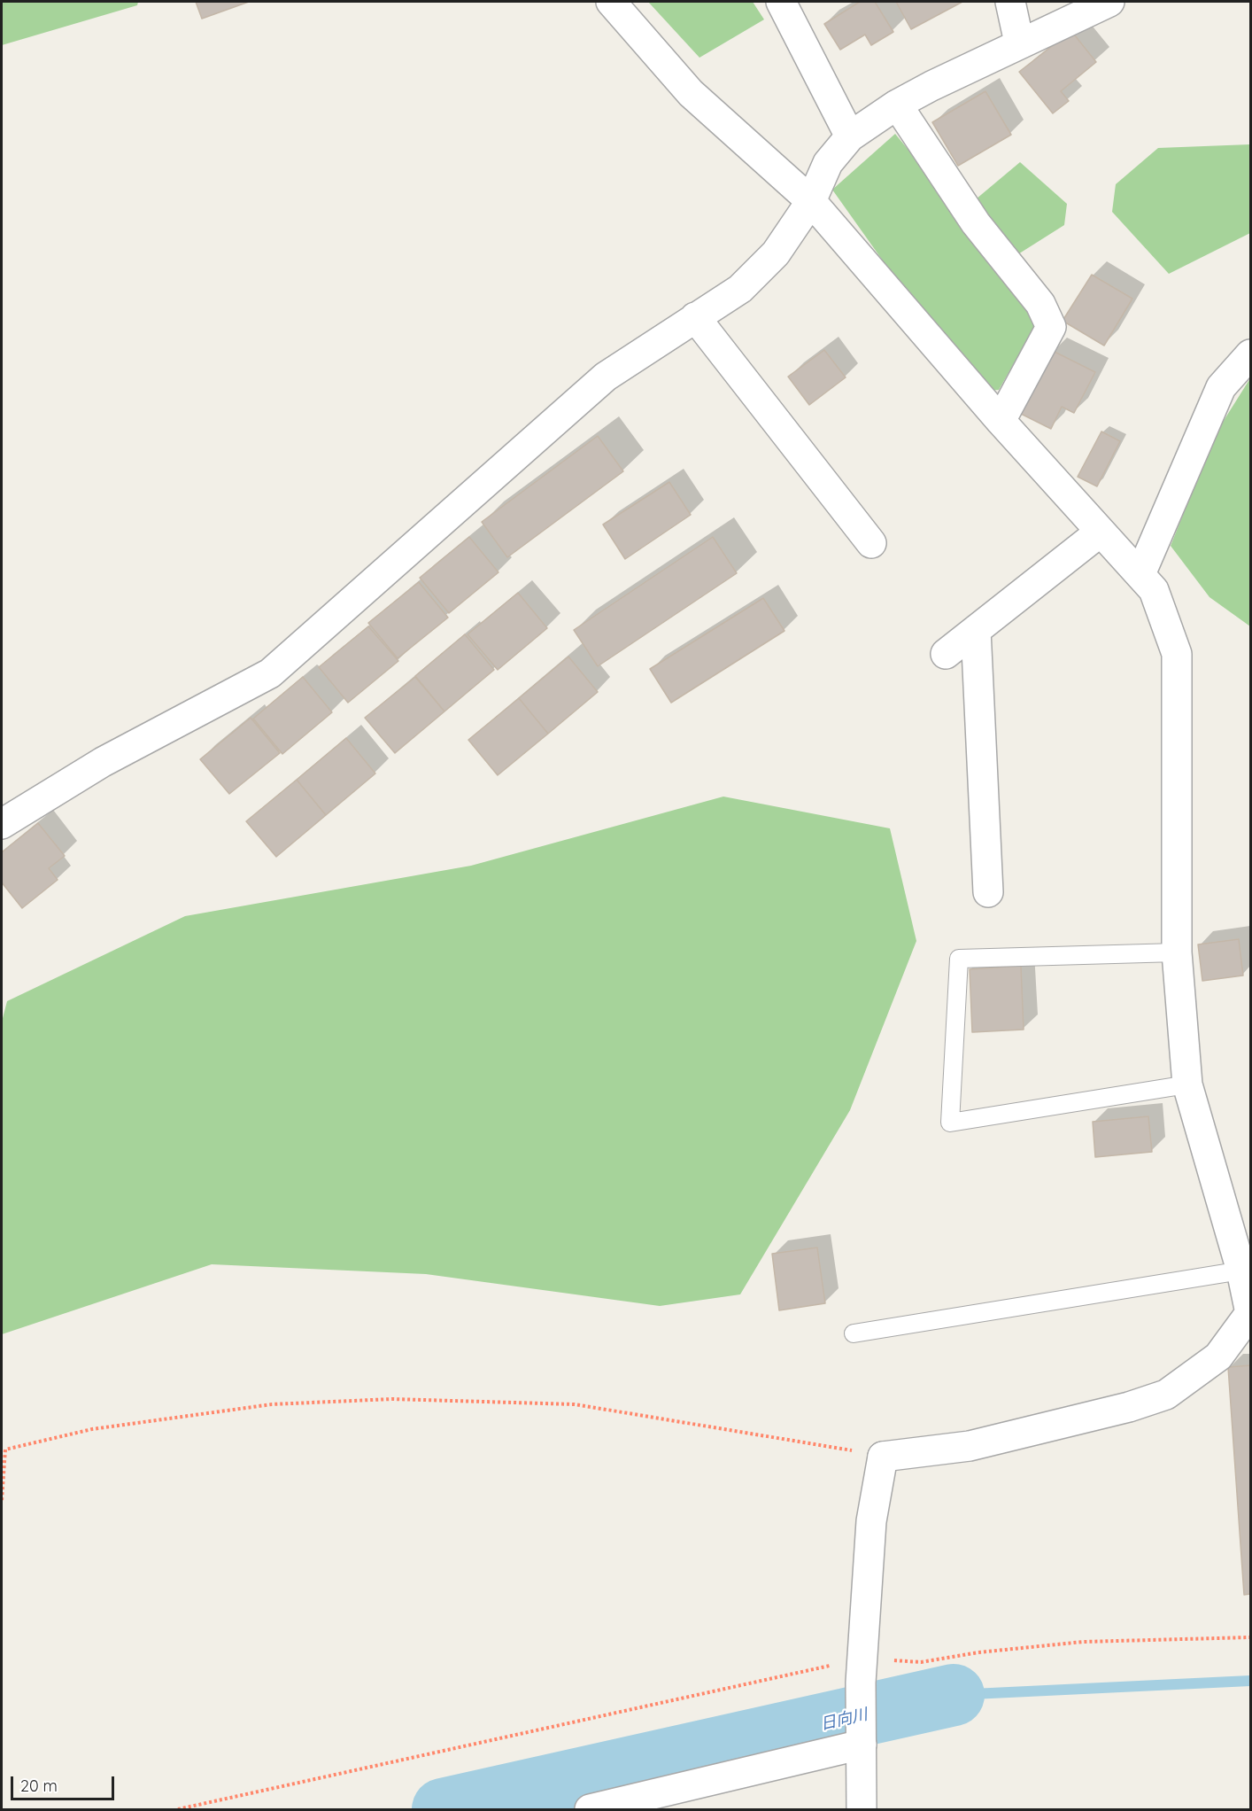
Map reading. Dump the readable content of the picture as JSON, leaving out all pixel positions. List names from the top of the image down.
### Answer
{
  "water": ["日向川"],
  "scale_bar": "20 m"
}
